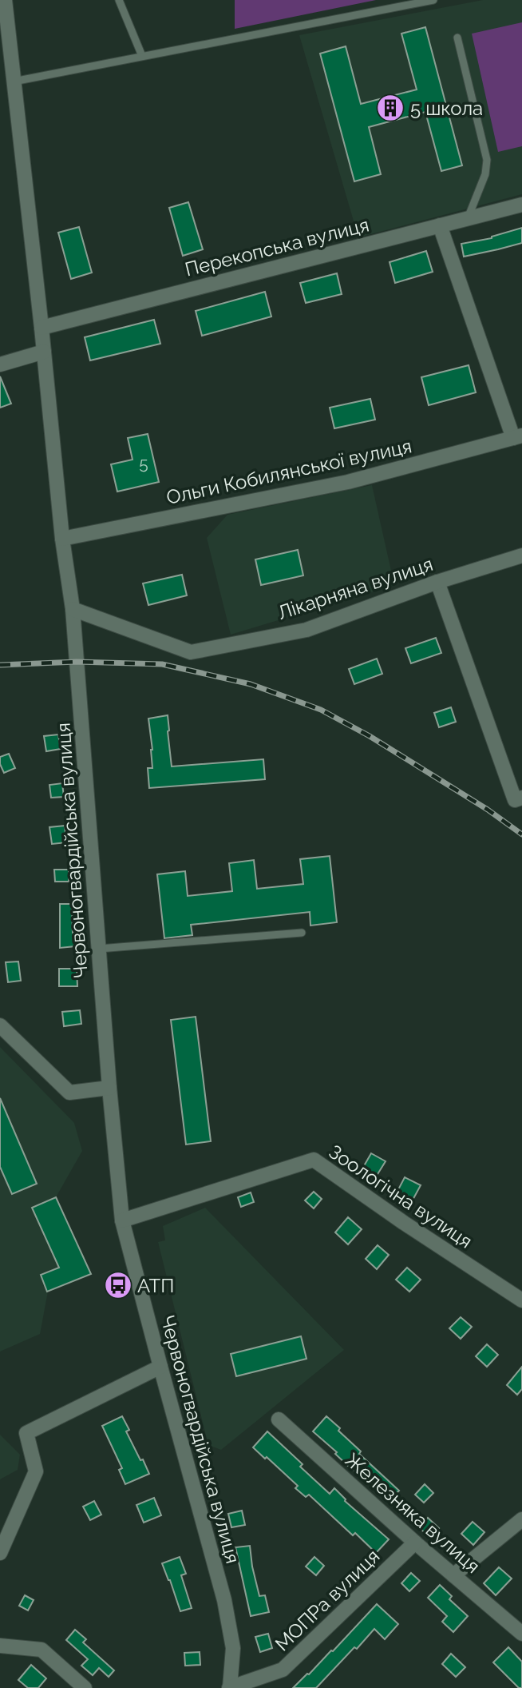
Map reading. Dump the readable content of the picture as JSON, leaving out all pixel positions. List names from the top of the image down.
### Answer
{
  "streets": {
    "street": [
      "Перекопська вулиця",
      "Ольги Кобилянської вулиця",
      "Лікарняна вулиця",
      "Червоногвардійська вулиця",
      "Зоологічна вулиця",
      "Железняка вулиця",
      "МОПРа вулиця"
    ]
  },
  "crossings": [
    ["Перекопська вулиця", "Червоногвардійська вулиця"],
    ["Ольги Кобилянської вулиця", "Червоногвардійська вулиця"],
    ["Лікарняна вулиця", "Червоногвардійська вулиця"],
    ["Червоногвардійська вулиця", "Зоологічна вулиця"],
    ["Червоногвардійська вулиця", "МОПРа вулиця"],
    ["Железняка вулиця", "МОПРа вулиця"]
  ],
  "places": {
    "building": ["5 школа"],
    "bus stop": ["АТП"]
  },
  "house_numbers": ["5"]
}
